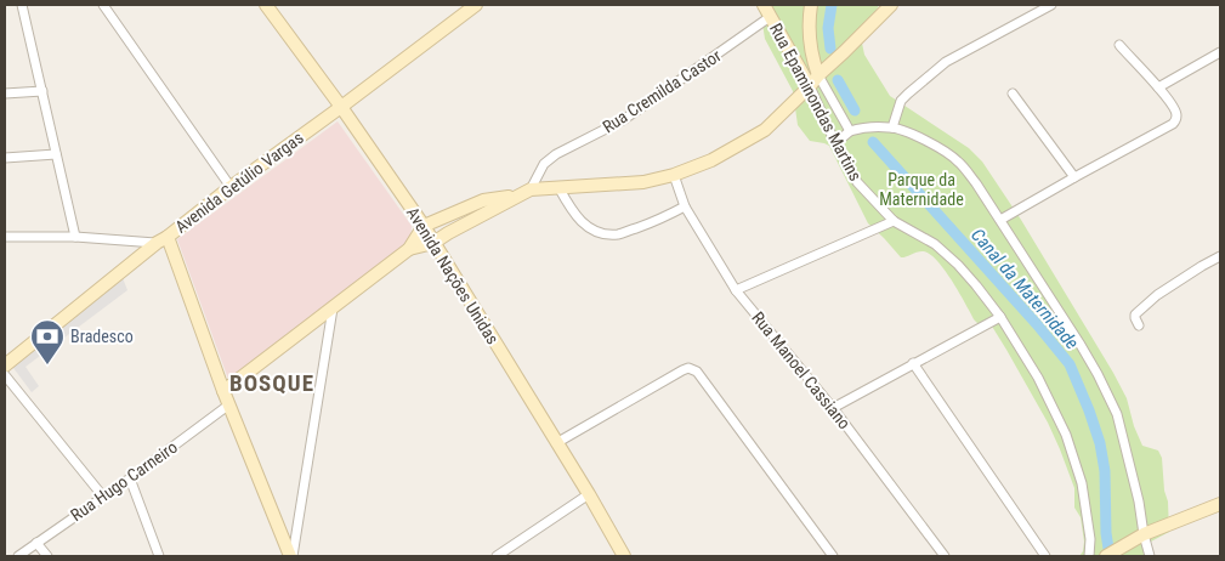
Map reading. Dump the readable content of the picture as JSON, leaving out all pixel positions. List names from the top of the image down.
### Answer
{
  "streets": {
    "street": [
      "Rua Cremilda Castor",
      "Rua Epaminondas Martins",
      "Avenida Getúlio Vargas",
      "Avenida Nações Unidas",
      "Rua Manoel Cassiano",
      "Rua Hugo Carneiro"
    ]
  },
  "crossings": [
    ["Rua Cremilda Castor", "Rua Epaminondas Martins"],
    ["Avenida Getúlio Vargas", "Avenida Nações Unidas"]
  ],
  "districts": ["BOSQUE"],
  "water": ["Canal da Maternidade"],
  "parks": ["Parque da Maternidade"],
  "places": {
    "bank": ["Bradesco"]
  }
}
